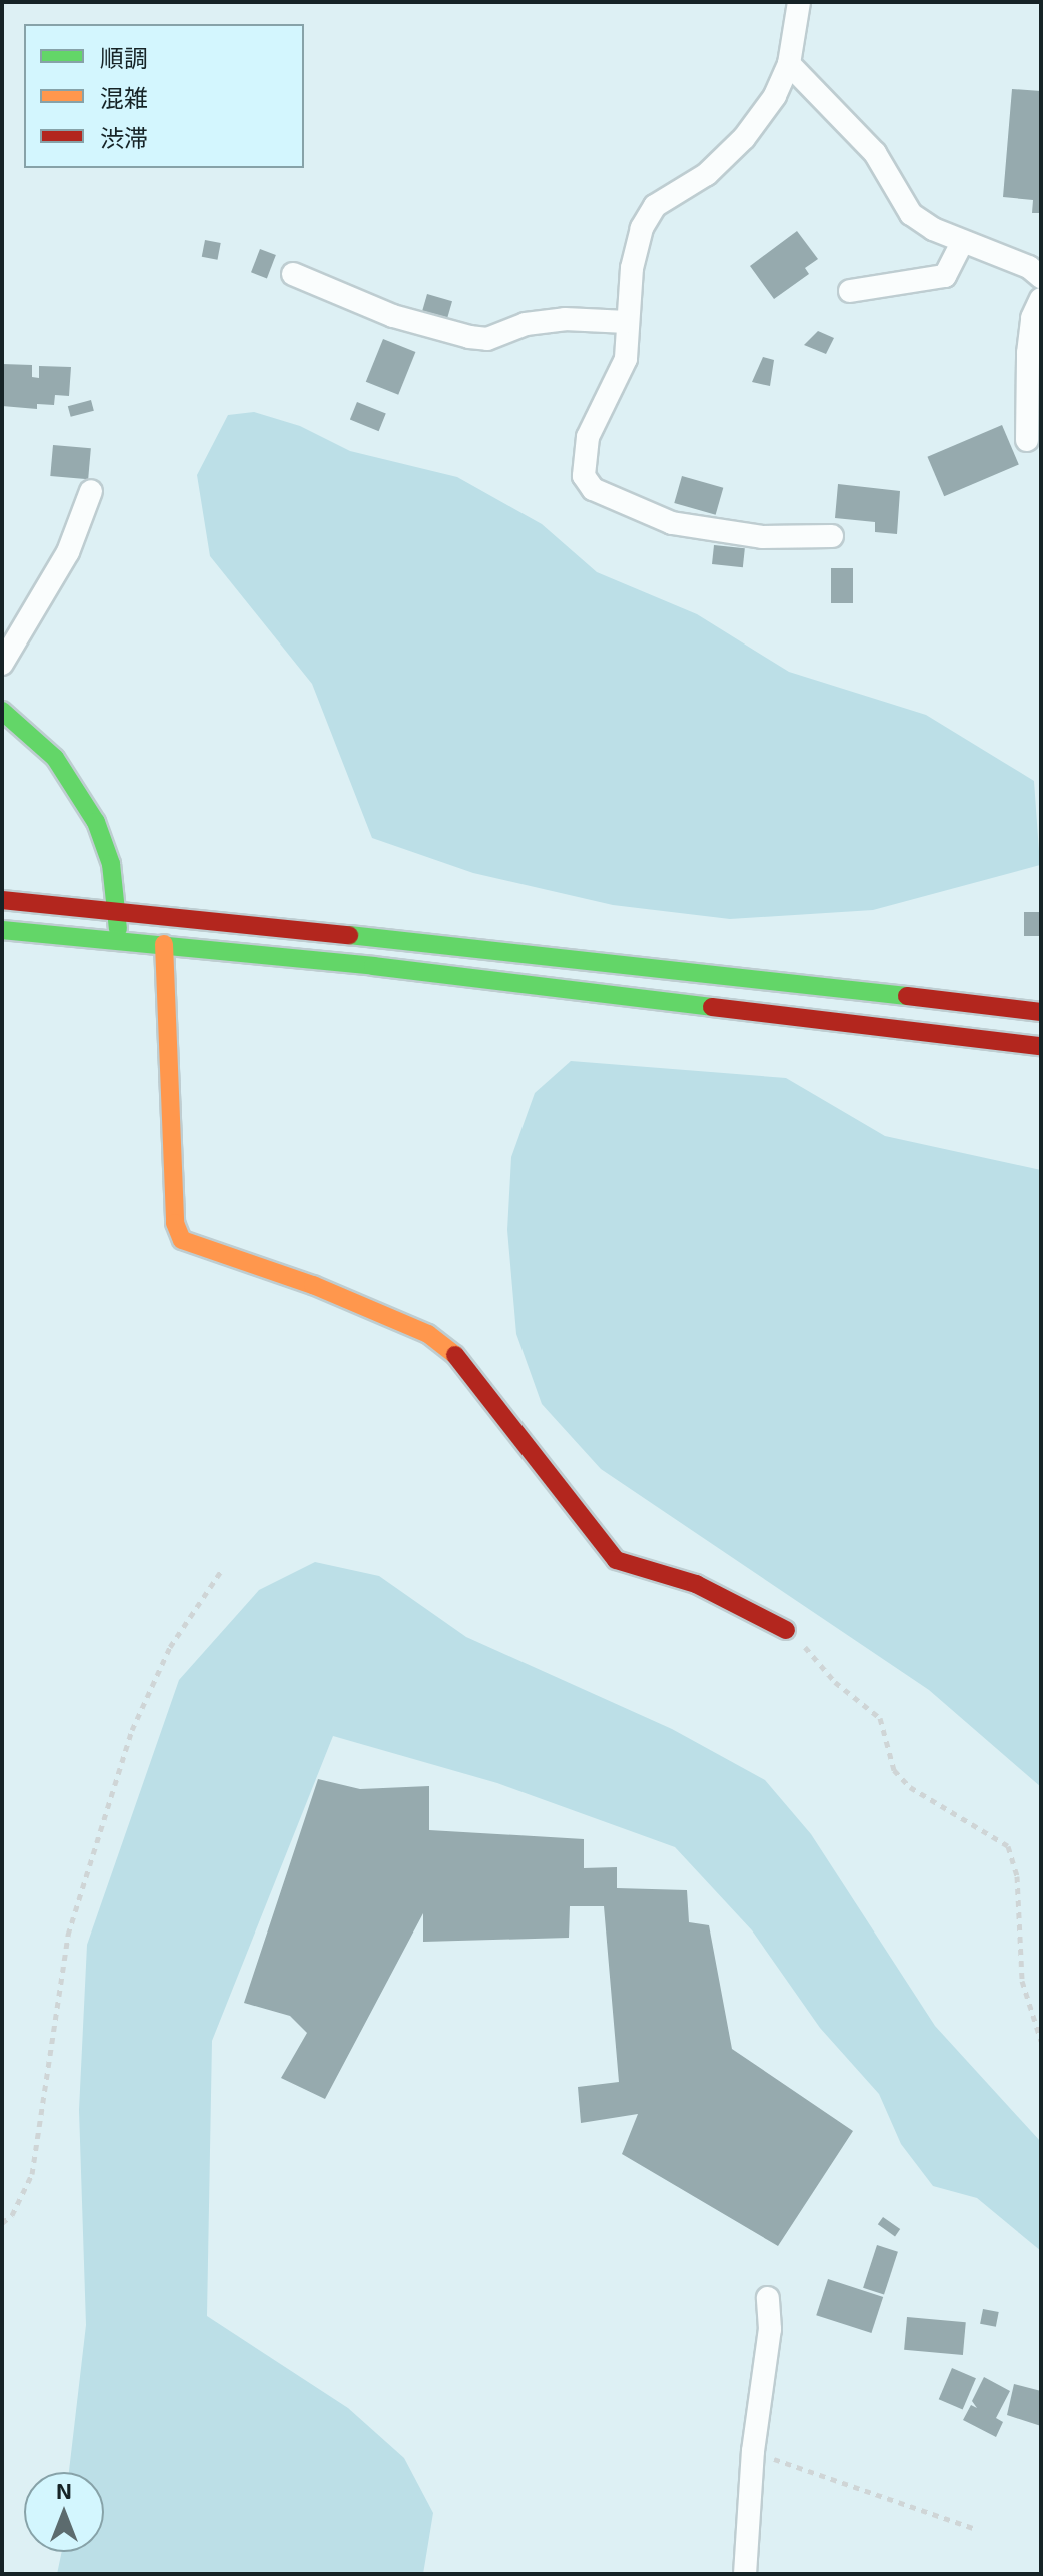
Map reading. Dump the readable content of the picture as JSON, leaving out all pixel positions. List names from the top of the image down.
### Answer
{
  "legend": ["順調", "混雑", "渋滞"],
  "north": "top"
}
